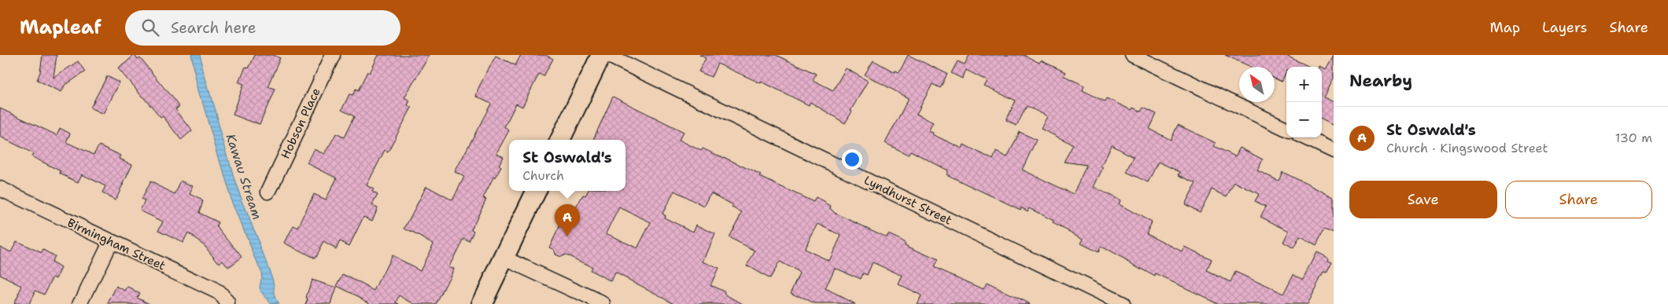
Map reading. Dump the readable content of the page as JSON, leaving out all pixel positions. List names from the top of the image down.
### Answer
{
  "streets": {
    "street": ["Hobson Place", "Lyndhurst Street", "Birmingham Street"]
  },
  "water": ["Kawau Stream"],
  "north": "top left",
  "page": {
    "header": "Mapleaf",
    "search": "Search here",
    "nav": ["Map", "Layers", "Share"],
    "heading": "Nearby",
    "map_buttons": ["+", "−"],
    "list": [
      {
        "mark": "A",
        "name": "St Oswald's",
        "note": "Church · Kingswood Street",
        "value": "130 m"
      }
    ],
    "popup": ["St Oswald's", "Church"],
    "buttons": ["Save", "Share"],
    "pins": "A"
  }
}
